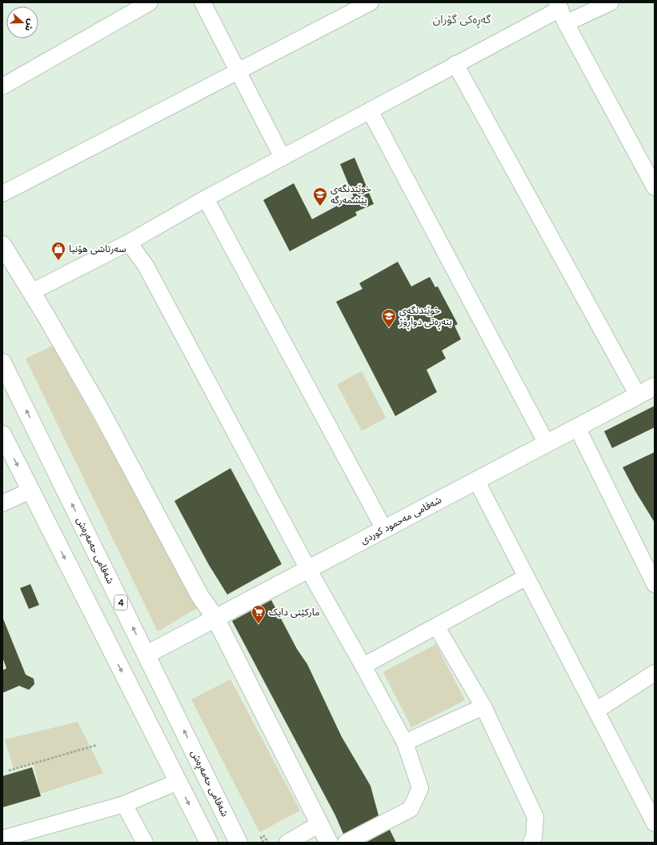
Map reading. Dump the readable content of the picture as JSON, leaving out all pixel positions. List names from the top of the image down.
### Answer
{
  "streets": {
    "main road": ["شەقامی مەحمود کوردی", "شەقامی حەمەڕەش", "4"]
  },
  "crossings": [
    ["شەقامی مەحمود کوردی", "شەقامی حەمەڕەش"]
  ],
  "districts": ["گەڕەکی گۆران"],
  "places": {
    "school or university": ["خوێندنگەی پێشمەرگە", "خوێندنگەی بنەڕەتی دواڕۆژ"],
    "shop": ["سەرتاشی هۆنیا"],
    "supermarket": ["مارکێتی دایک"]
  },
  "north": "right"
}
